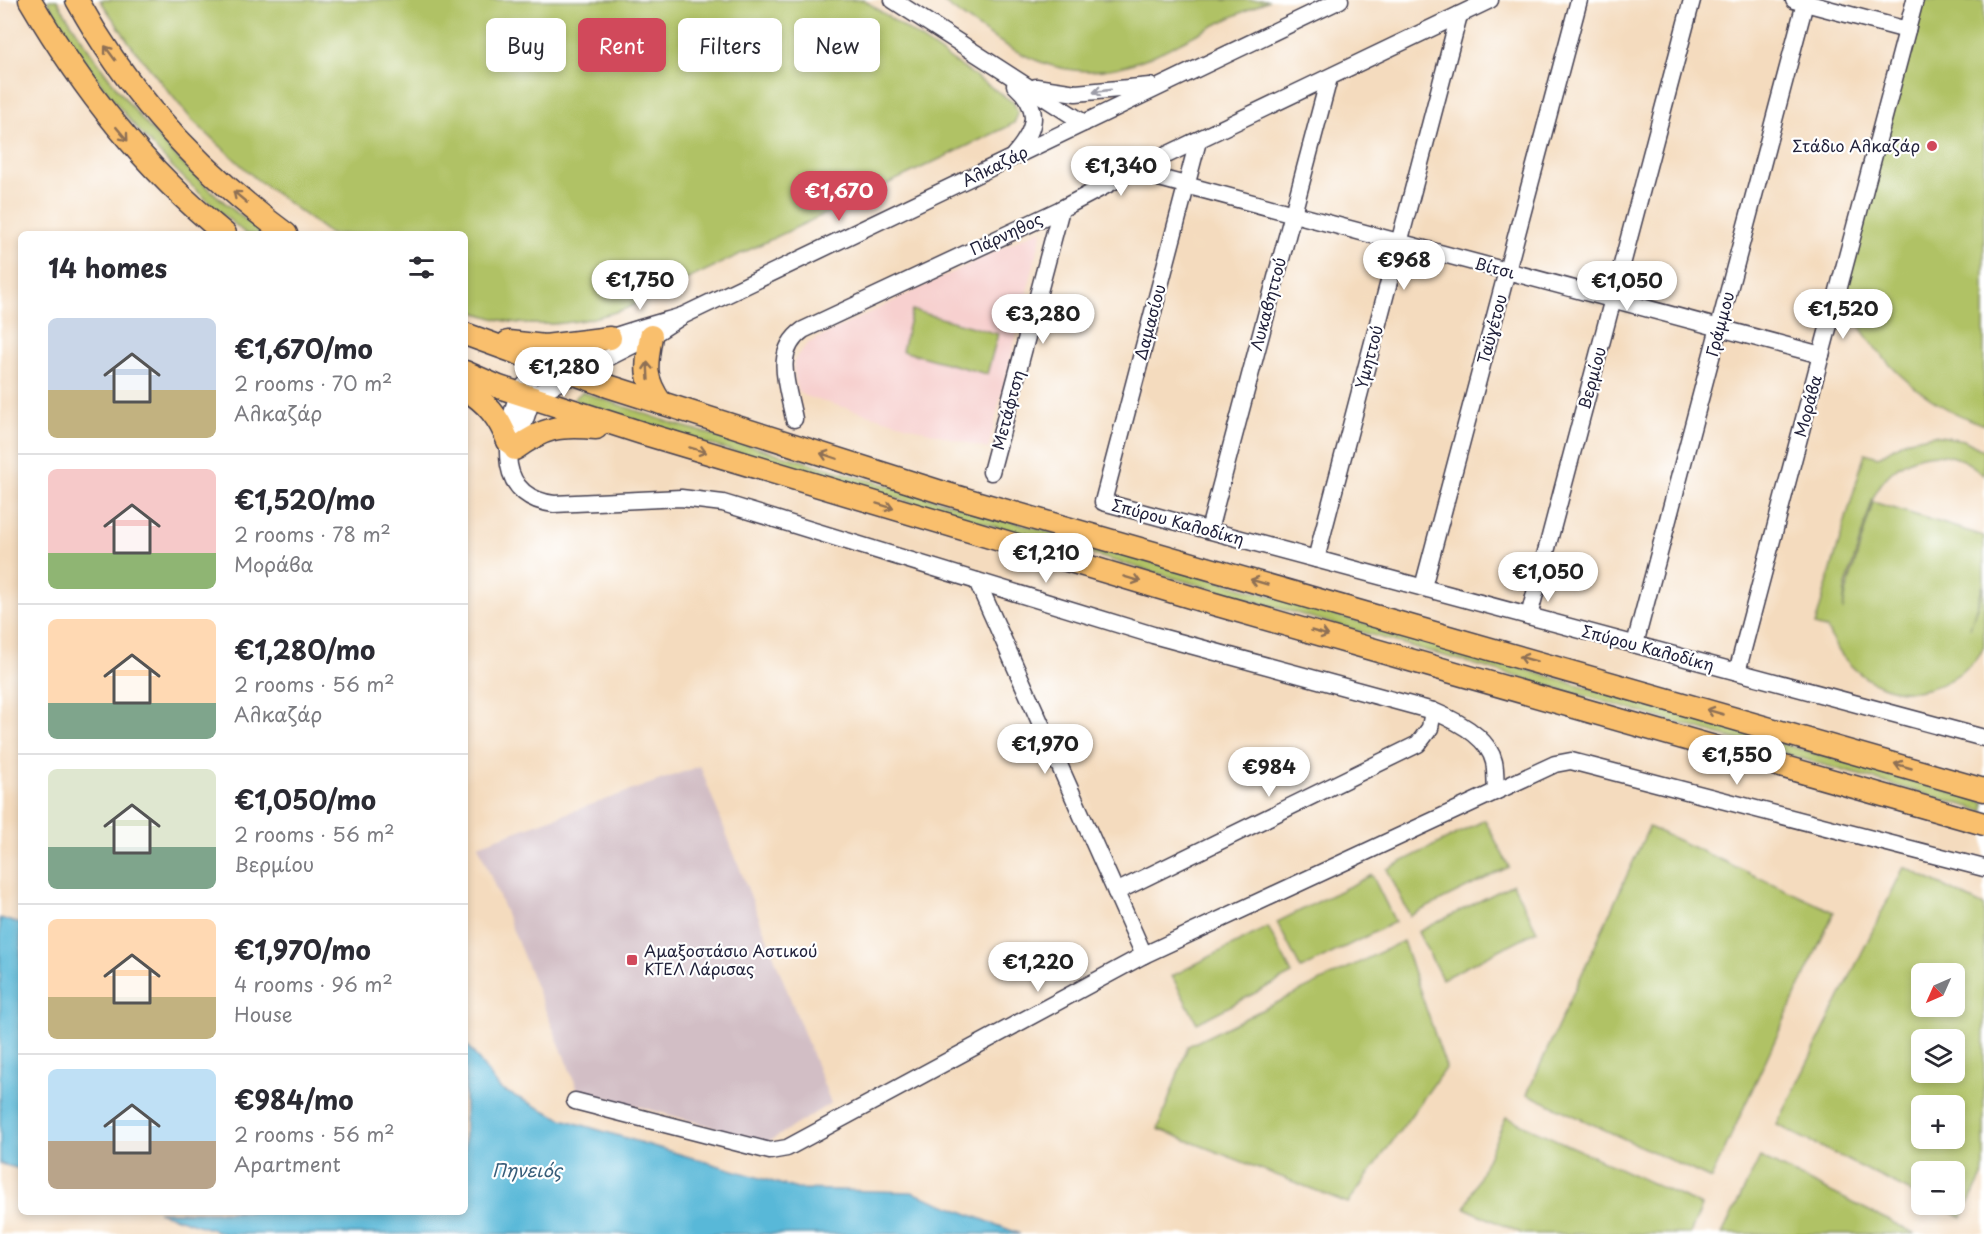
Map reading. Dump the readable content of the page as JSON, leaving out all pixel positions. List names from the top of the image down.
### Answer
{
  "streets": {
    "street": [
      "Αλκαζάρ",
      "Πάρνηθος",
      "Βίτσι",
      "Λυκαβηττού",
      "Δαμασίου",
      "Γράμμου",
      "Ταϋγέτου",
      "Υμηττού",
      "Βερμίου",
      "Μοράβα",
      "Μετάφτση",
      "Σπύρου Καλοδίκη"
    ]
  },
  "crossings": [
    ["Πάρνηθος", "Βίτσι"],
    ["Πάρνηθος", "Λυκαβηττού"],
    ["Πάρνηθος", "Δαμασίου"],
    ["Πάρνηθος", "Υμηττού"],
    ["Πάρνηθος", "Μετάφτση"],
    ["Βίτσι", "Λυκαβηττού"],
    ["Βίτσι", "Δαμασίου"],
    ["Βίτσι", "Γράμμου"],
    ["Βίτσι", "Ταϋγέτου"],
    ["Βίτσι", "Υμηττού"],
    ["Βίτσι", "Βερμίου"],
    ["Βίτσι", "Μοράβα"],
    ["Λυκαβηττού", "Σπύρου Καλοδίκη"],
    ["Δαμασίου", "Σπύρου Καλοδίκη"],
    ["Γράμμου", "Σπύρου Καλοδίκη"],
    ["Ταϋγέτου", "Σπύρου Καλοδίκη"],
    ["Υμηττού", "Σπύρου Καλοδίκη"],
    ["Βερμίου", "Σπύρου Καλοδίκη"],
    ["Μοράβα", "Σπύρου Καλοδίκη"]
  ],
  "water": ["Πηνειός"],
  "places": {
    "other": ["Στάδιο Αλκαζάρ"],
    "transit": ["Αμαξοστάσιο Αστικού ΚΤΕΛ Λάρισας"]
  },
  "north": "bottom left",
  "page": {
    "chip": [
      "Buy",
      "Rent",
      "Filters",
      "New"
    ],
    "price": [
      "€1,340",
      "€1,670",
      "€968",
      "€1,750",
      "€1,050",
      "€1,520",
      "€3,280",
      "€1,280",
      "€1,210",
      "€1,050",
      "€1,970",
      "€1,550",
      "€984",
      "€1,220"
    ],
    "heading": "14 homes",
    "list": [
      {
        "name": "€1,670/mo",
        "note": "2 rooms · 70 m² · Αλκαζάρ"
      },
      {
        "name": "€1,520/mo",
        "note": "2 rooms · 78 m² · Μοράβα"
      },
      {
        "name": "€1,280/mo",
        "note": "2 rooms · 56 m² · Αλκαζάρ"
      },
      {
        "name": "€1,050/mo",
        "note": "2 rooms · 56 m² · Βερμίου"
      },
      {
        "name": "€1,970/mo",
        "note": "4 rooms · 96 m² · House"
      },
      {
        "name": "€984/mo",
        "note": "2 rooms · 56 m² · Apartment"
      }
    ],
    "map_buttons": ["+", "−"]
  }
}
